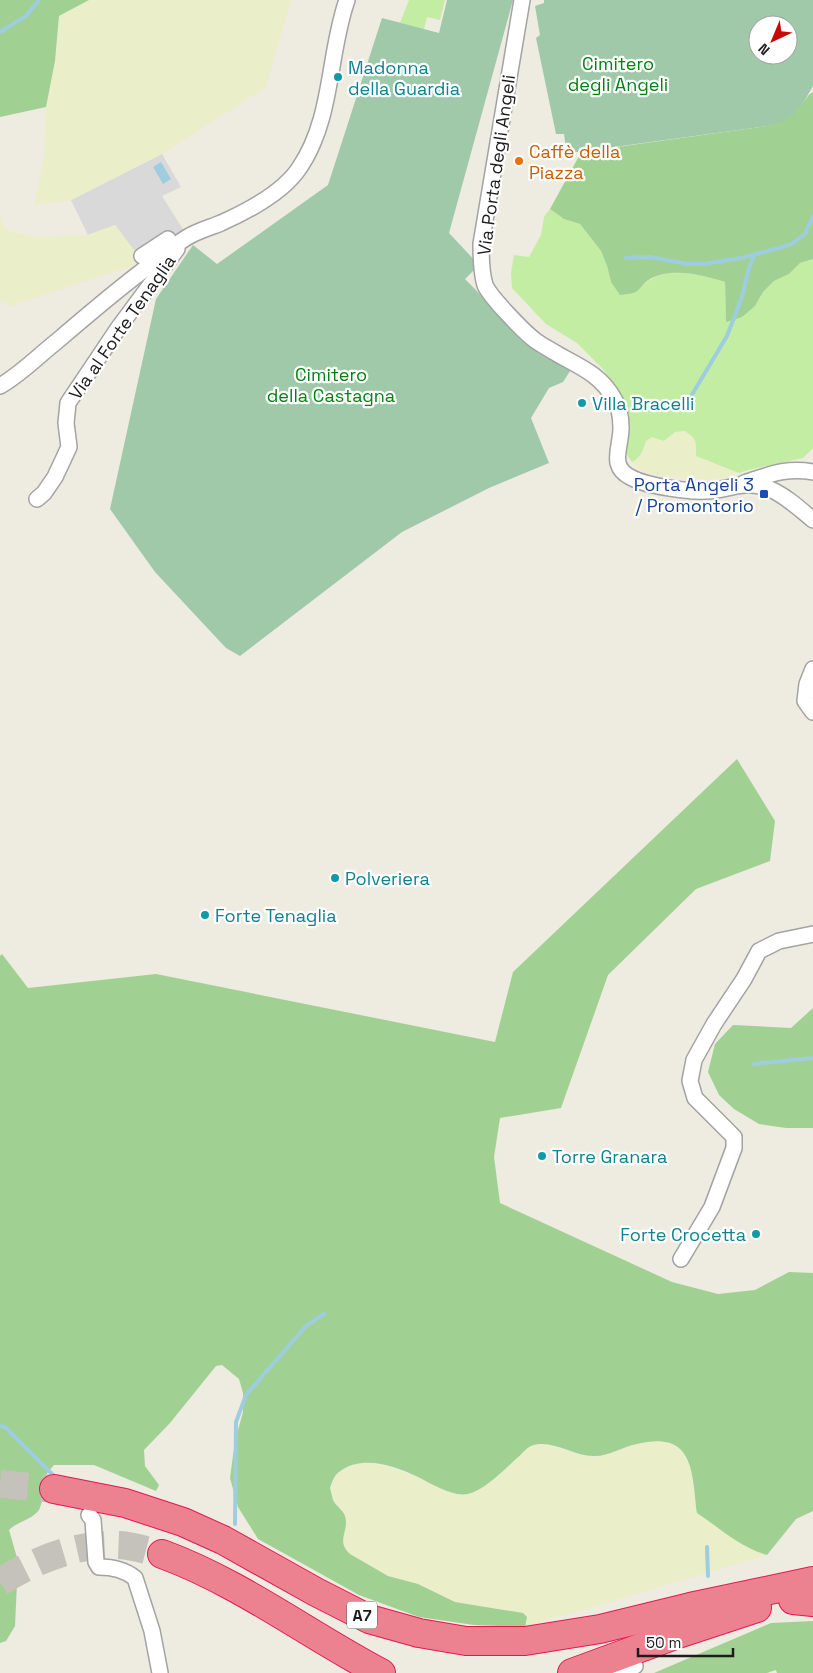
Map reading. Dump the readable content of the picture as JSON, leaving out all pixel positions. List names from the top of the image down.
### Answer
{
  "streets": {
    "highway": ["A7"],
    "street": ["Via Porta degli Angeli", "Via al Forte Tenaglia"]
  },
  "parks": ["Cimitero degli Angeli", "Cimitero della Castagna"],
  "places": {
    "other": [
      "Madonna della Guardia",
      "Caffè della Piazza",
      "Villa Bracelli",
      "Polveriera",
      "Forte Tenaglia",
      "Torre Granara",
      "Forte Crocetta"
    ],
    "transit": ["Porta Angeli 3 / Promontorio"]
  },
  "scale_bar": "50 m",
  "north": "bottom left"
}
